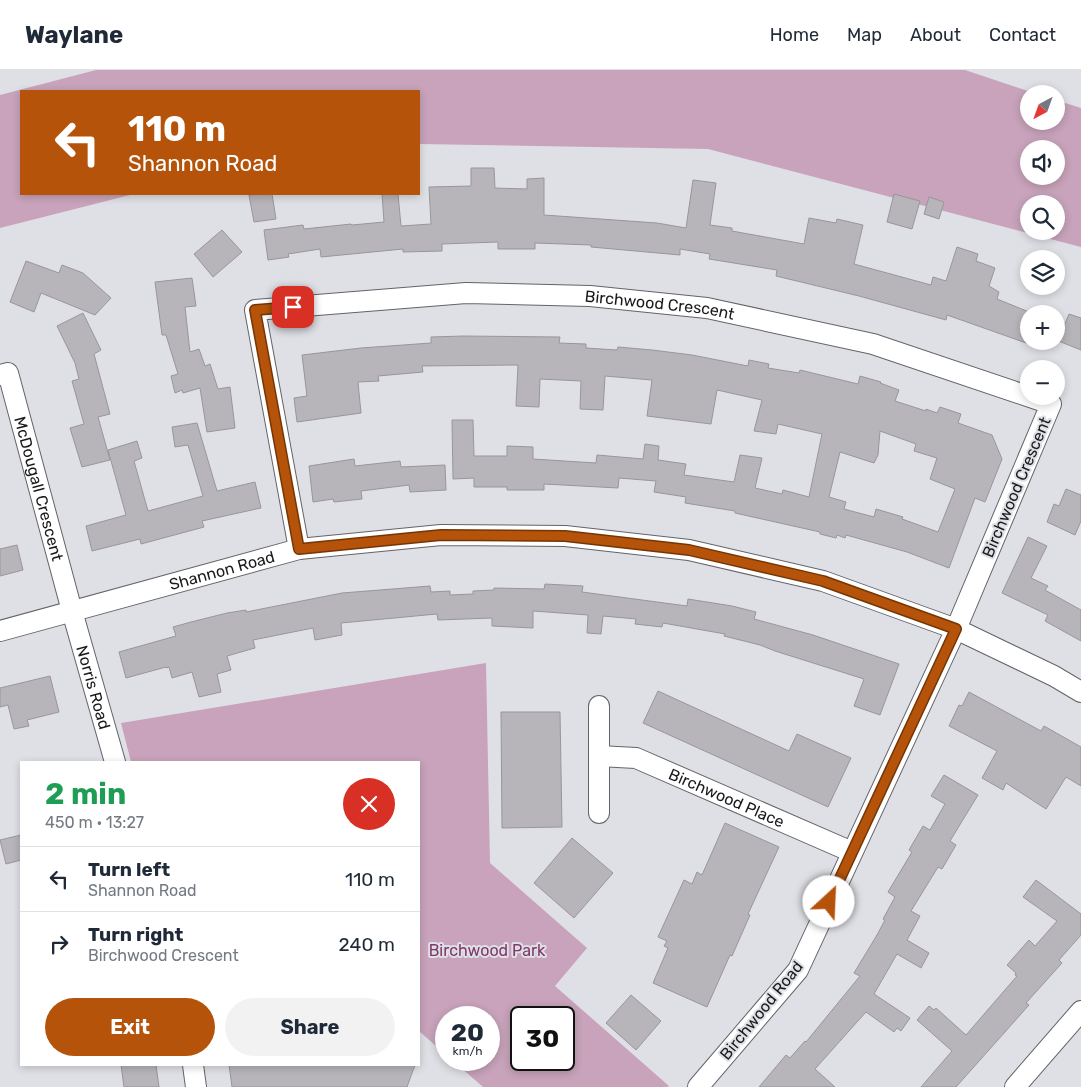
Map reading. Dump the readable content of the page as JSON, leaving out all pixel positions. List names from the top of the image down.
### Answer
{
  "streets": {
    "street": [
      "Birchwood Crescent",
      "McDougall Crescent",
      "Shannon Road",
      "Norris Road",
      "Birchwood Place",
      "Birchwood Road"
    ]
  },
  "crossings": [
    ["Birchwood Crescent", "Shannon Road"],
    ["Birchwood Crescent", "Birchwood Road"],
    ["McDougall Crescent", "Shannon Road"],
    ["McDougall Crescent", "Norris Road"],
    ["Shannon Road", "Norris Road"],
    ["Shannon Road", "Birchwood Road"],
    ["Birchwood Place", "Birchwood Road"]
  ],
  "parks": ["Birchwood Park"],
  "north": "bottom left",
  "page": {
    "header": "Waylane",
    "nav": [
      "Home",
      "Map",
      "About",
      "Contact"
    ],
    "map_buttons": ["+", "−"],
    "turn": ["110 m", "Shannon Road"],
    "heading": ["2 min", "450 m · 13:27"],
    "list": [
      {
        "name": "Turn left",
        "note": "Shannon Road",
        "value": "110 m"
      },
      {
        "name": "Turn right",
        "note": "Birchwood Crescent",
        "value": "240 m"
      }
    ],
    "buttons": ["Exit", "Share"],
    "speed": "20 km/h",
    "limit": "30"
  }
}
